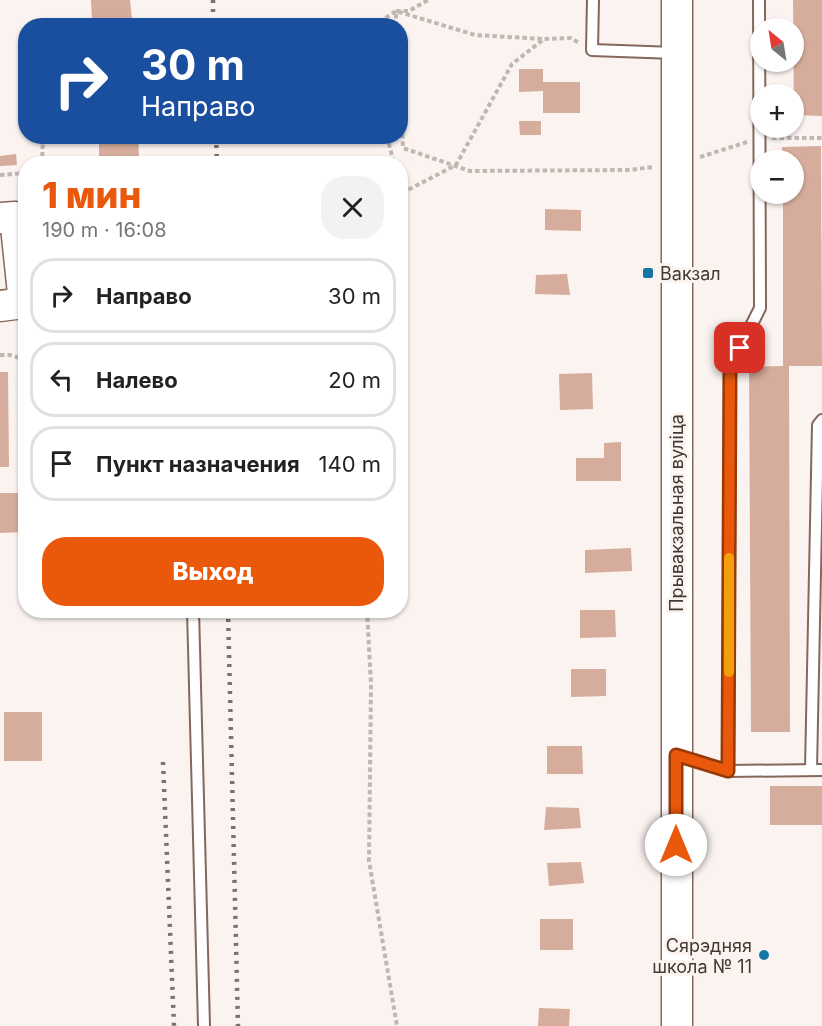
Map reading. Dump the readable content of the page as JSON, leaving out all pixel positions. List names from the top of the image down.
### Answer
{
  "streets": {
    "street": ["Прывакзальная вуліца"]
  },
  "places": {
    "transit": ["Вакзал"],
    "other": ["Сярэдняя школа № 11"]
  },
  "north": "top left",
  "page": {
    "map_buttons": ["+", "−"],
    "turn": ["30 m", "Направо"],
    "heading": ["1 мин", "190 m · 16:08"],
    "list": [
      {
        "name": "Направо",
        "value": "30 m"
      },
      {
        "name": "Налево",
        "value": "20 m"
      },
      {
        "name": "Пункт назначения",
        "value": "140 m"
      }
    ],
    "buttons": "Выход"
  }
}
